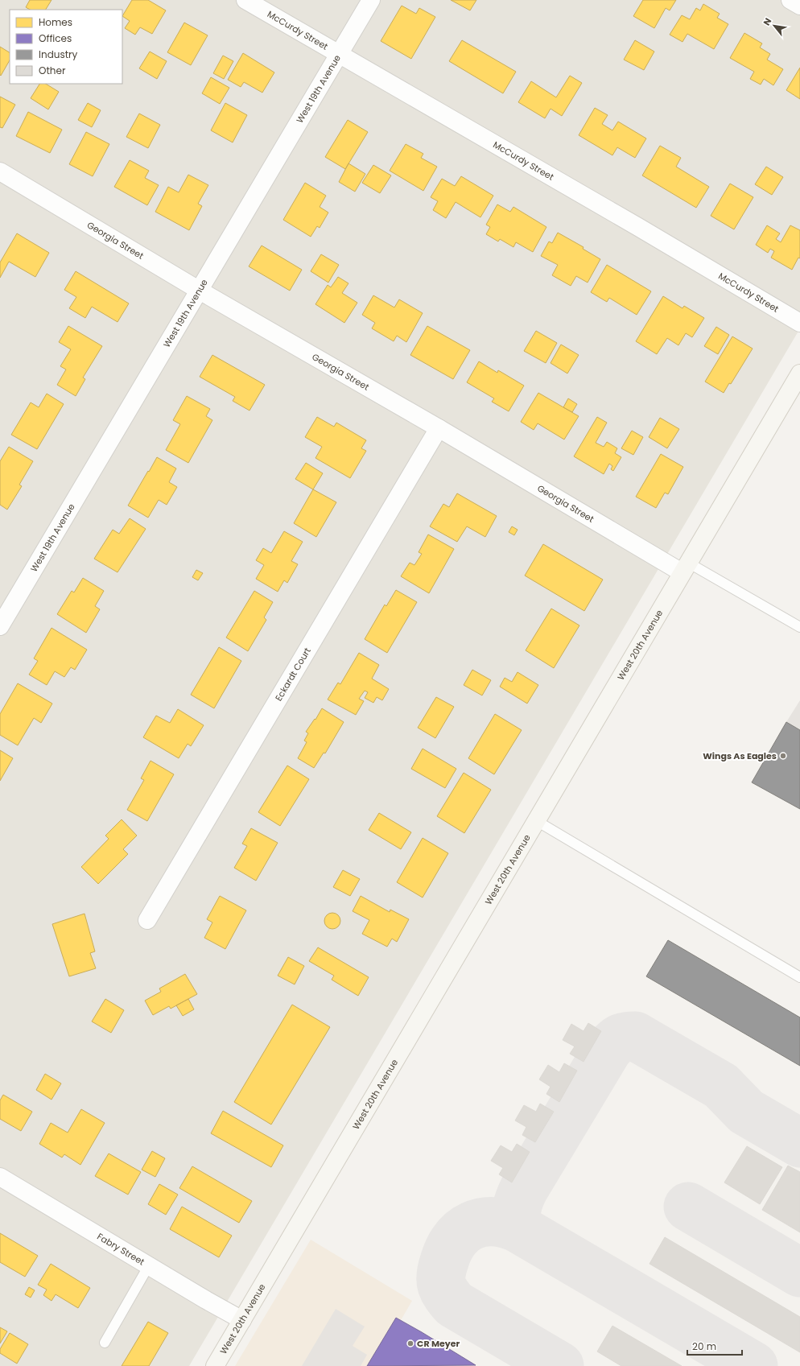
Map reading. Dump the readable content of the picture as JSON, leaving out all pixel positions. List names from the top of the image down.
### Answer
{
  "streets": {
    "main road": ["West 20th Avenue"],
    "street": [
      "McCurdy Street",
      "West 19th Avenue",
      "Georgia Street",
      "Eckardt Court",
      "Fabry Street"
    ]
  },
  "crossings": [
    ["McCurdy Street", "West 19th Avenue"],
    ["West 19th Avenue", "Georgia Street"],
    ["Georgia Street", "West 20th Avenue"],
    ["Georgia Street", "Eckardt Court"],
    ["West 20th Avenue", "Fabry Street"]
  ],
  "places": ["Wings As Eagles", "CR Meyer"],
  "legend": [
    "Homes",
    "Offices",
    "Industry",
    "Other"
  ],
  "scale_bar": "20 m",
  "north": "top left"
}
